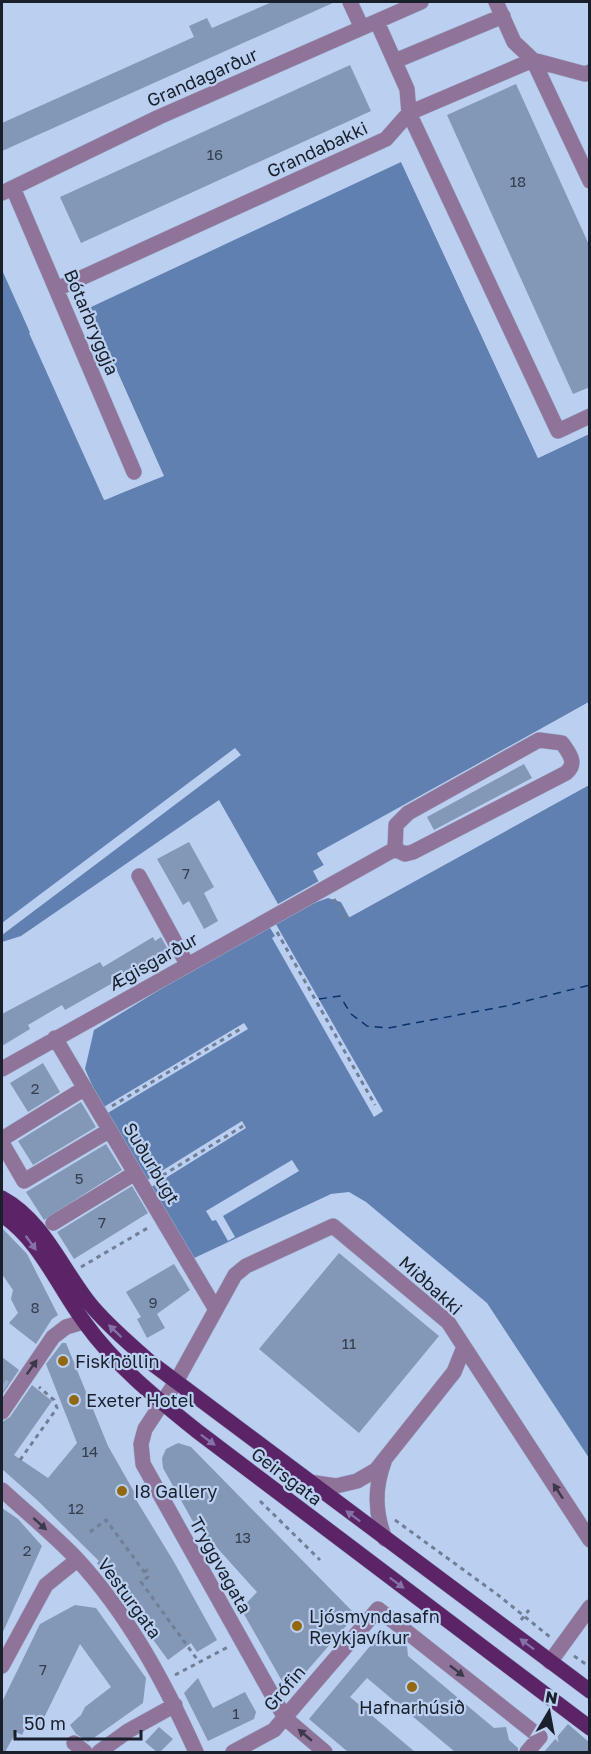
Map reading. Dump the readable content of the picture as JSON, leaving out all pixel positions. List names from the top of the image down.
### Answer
{
  "streets": {
    "main road": ["Geirsgata"],
    "street": [
      "Grandagarður",
      "Grandabakki",
      "Bótarbryggja",
      "Ægisgarður",
      "Suðurbugt",
      "Miðbakki",
      "Tryggvagata",
      "Vesturgata",
      "Grófin"
    ]
  },
  "crossings": [
    ["Grandagarður", "Bótarbryggja"],
    ["Grandabakki", "Bótarbryggja"],
    ["Ægisgarður", "Suðurbugt"],
    ["Suðurbugt", "Miðbakki"],
    ["Suðurbugt", "Tryggvagata"],
    ["Miðbakki", "Tryggvagata"],
    ["Geirsgata", "Tryggvagata"],
    ["Tryggvagata", "Grófin"]
  ],
  "one_way": ["Miðbakki"],
  "places": [
    "Fiskhöllin",
    "Exeter Hotel",
    "I8 Gallery",
    "Ljósmyndasafn Reykjavíkur",
    "Hafnarhúsið"
  ],
  "house_numbers": [
    "16",
    "18",
    "7",
    "2",
    "5",
    "7",
    "9",
    "8",
    "11",
    "14",
    "12",
    "13",
    "2",
    "7",
    "1"
  ],
  "scale_bar": "50 m",
  "north": "top"
}
